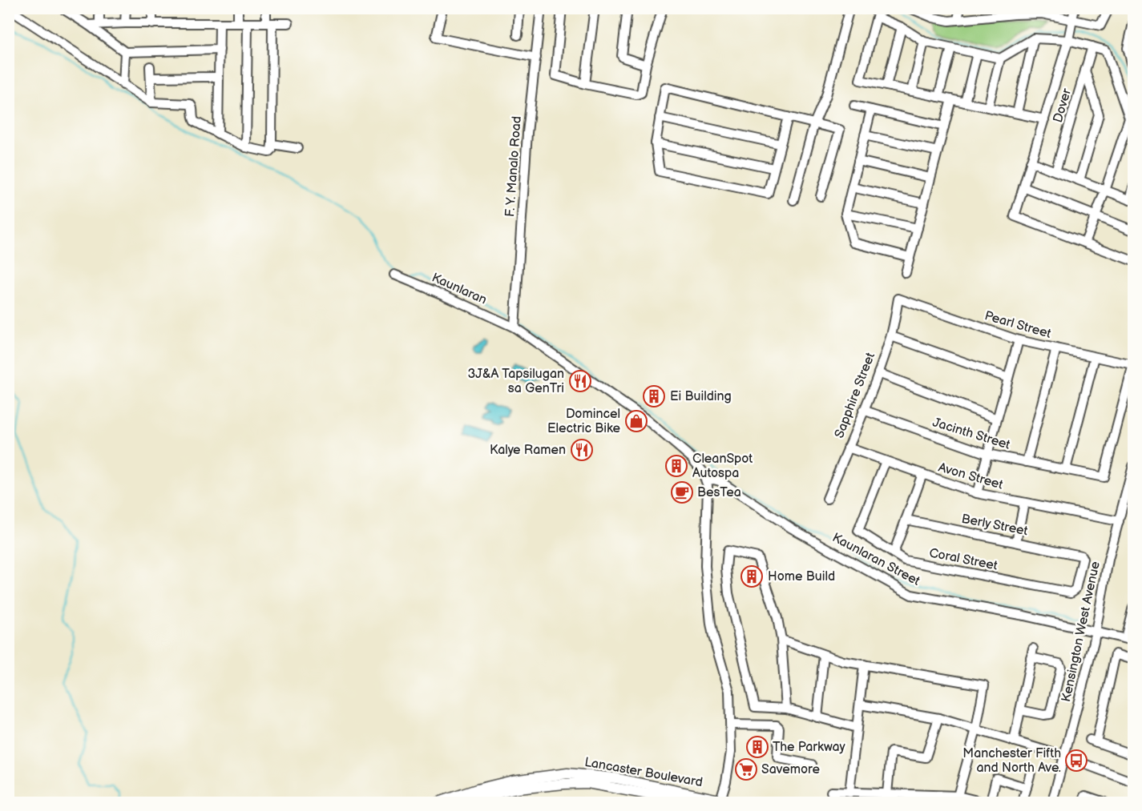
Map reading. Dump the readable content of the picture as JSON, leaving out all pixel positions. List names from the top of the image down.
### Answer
{
  "streets": {
    "main road": ["Lancaster Boulevard"],
    "street": [
      "Dover",
      "F. Y. Manalo Road",
      "Kaunlaran",
      "Pearl Street",
      "Sapphire Street",
      "Jacinth Street",
      "Avon Street",
      "Berly Street",
      "Kaunlaran Street",
      "Coral Street",
      "Kensington West Avenue"
    ]
  },
  "crossings": [
    ["F. Y. Manalo Road", "Kaunlaran"],
    ["Kaunlaran", "Kaunlaran Street"],
    ["Pearl Street", "Sapphire Street"],
    ["Pearl Street", "Jacinth Street"],
    ["Sapphire Street", "Jacinth Street"],
    ["Sapphire Street", "Avon Street"],
    ["Avon Street", "Coral Street"],
    ["Avon Street", "Kensington West Avenue"],
    ["Berly Street", "Coral Street"],
    ["Kaunlaran Street", "Kensington West Avenue"]
  ],
  "places": {
    "restaurant": ["3J&A Tapsilugan sa GenTri", "Kalye Ramen"],
    "building": [
      "Ei Building",
      "CleanSpot Autospa",
      "Home Build",
      "The Parkway"
    ],
    "shop": ["Domincel Electric Bike"],
    "cafe": ["BesTea"],
    "bus stop": ["Manchester Fifth and North Ave."],
    "supermarket": ["Savemore"]
  }
}
